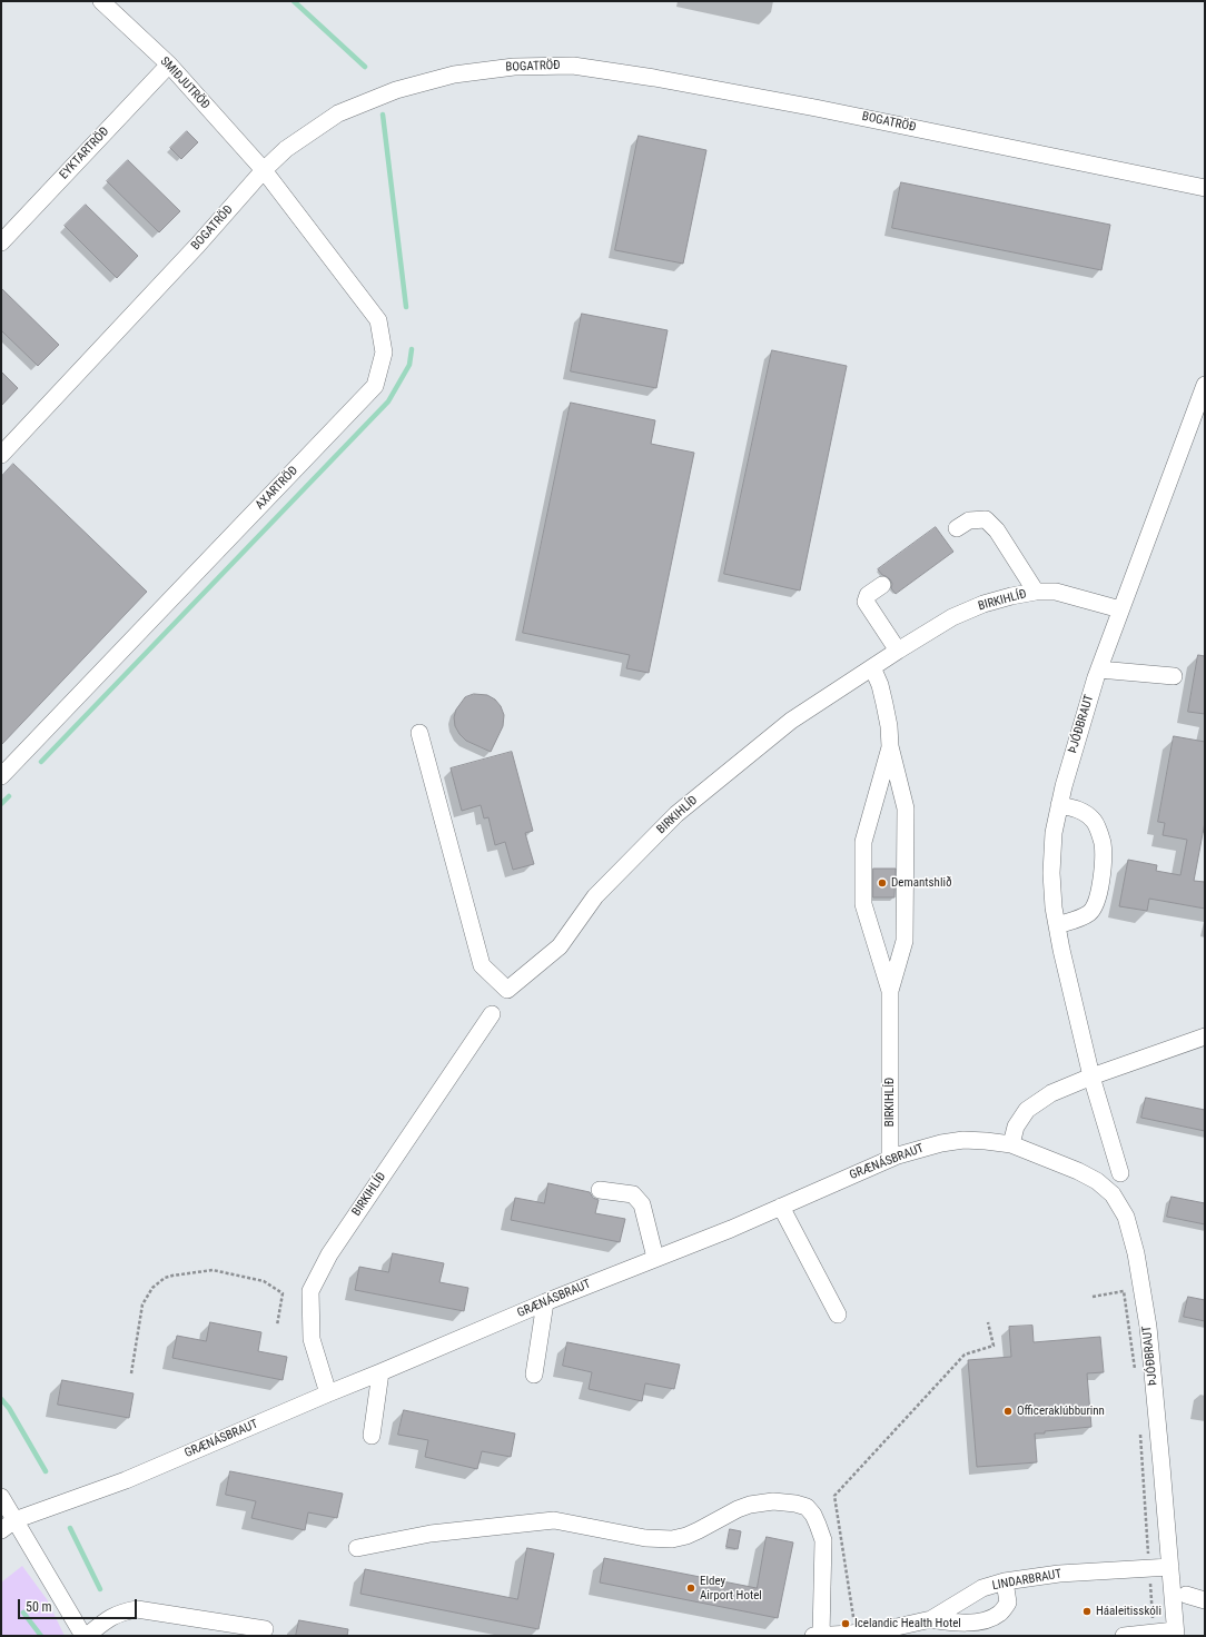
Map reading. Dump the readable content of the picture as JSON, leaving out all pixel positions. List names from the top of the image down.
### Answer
{
  "streets": {
    "street": [
      "BOGATRÖÐ",
      "SMIÐJUTRÖÐ",
      "EYKTARTRÖÐ",
      "AXARTRÖÐ",
      "BIRKIHLÍÐ",
      "ÞJÓÐBRAUT",
      "GRÆNÁSBRAUT",
      "LINDARBRAUT"
    ]
  },
  "crossings": [
    ["BOGATRÖÐ", "SMIÐJUTRÖÐ"],
    ["BOGATRÖÐ", "AXARTRÖÐ"],
    ["SMIÐJUTRÖÐ", "EYKTARTRÖÐ"],
    ["SMIÐJUTRÖÐ", "AXARTRÖÐ"],
    ["BIRKIHLÍÐ", "ÞJÓÐBRAUT"],
    ["BIRKIHLÍÐ", "GRÆNÁSBRAUT"],
    ["ÞJÓÐBRAUT", "GRÆNÁSBRAUT"],
    ["ÞJÓÐBRAUT", "LINDARBRAUT"]
  ],
  "places": [
    "Demantshlið",
    "Officeraklúbburinn",
    "Eldey Airport Hotel",
    "Háaleitisskóli",
    "Icelandic Health Hotel"
  ],
  "scale_bar": "50 m"
}
